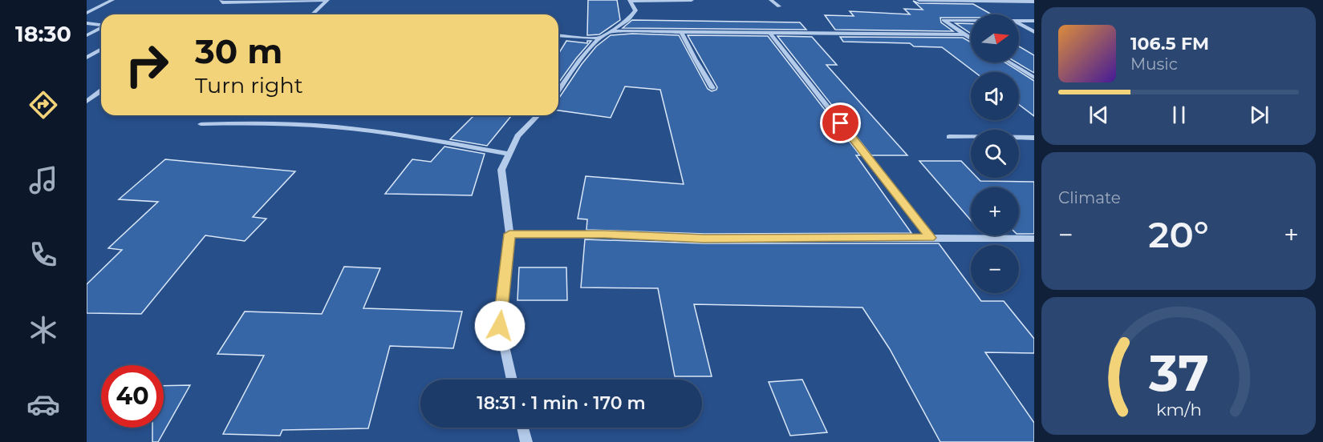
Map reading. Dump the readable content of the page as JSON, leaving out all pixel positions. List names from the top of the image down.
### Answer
{
  "north": "right",
  "page": {
    "tabs": "18:30",
    "map_buttons": ["+", "−"],
    "turn": ["30 m", "Turn right"],
    "song": ["106.5 FM", "Music"],
    "tile": "Climate",
    "heat": ["−", "20°", "+"],
    "limit": "40",
    "trip": "18:31 · 1 min · 170 m",
    "gauge": ["37", "km/h"]
  }
}
